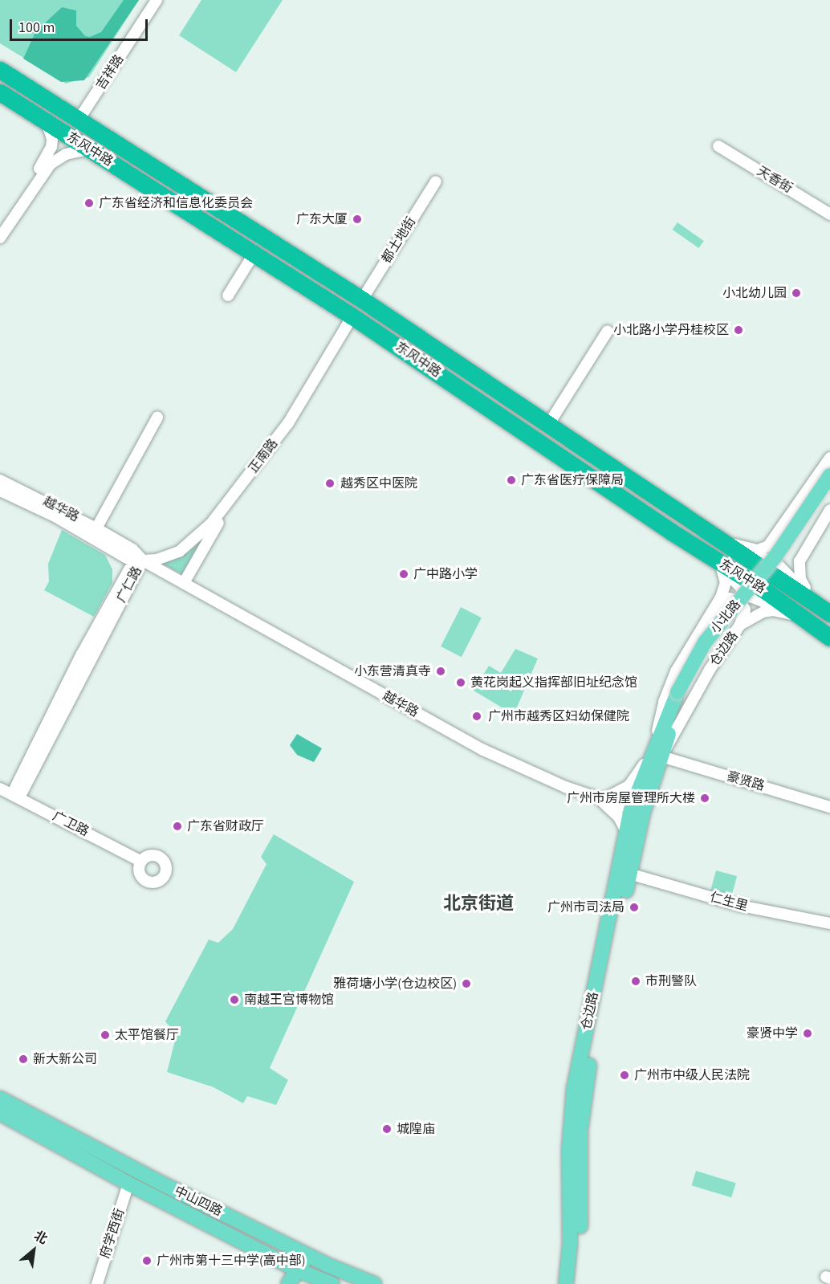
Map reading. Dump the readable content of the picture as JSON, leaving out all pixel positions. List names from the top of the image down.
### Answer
{
  "streets": {
    "highway": ["东风中路"],
    "main road": ["小北路", "仓边路", "中山四路"],
    "street": [
      "吉祥路",
      "天香街",
      "都土地街",
      "正南路",
      "越华路",
      "广仁路",
      "豪贤路",
      "广卫路",
      "仁生里",
      "府学西街"
    ]
  },
  "crossings": [
    ["吉祥路", "东风中路"],
    ["东风中路", "都土地街"],
    ["东风中路", "正南路"],
    ["东风中路", "仓边路"],
    ["正南路", "越华路"],
    ["正南路", "广仁路"],
    ["越华路", "广仁路"],
    ["越华路", "仓边路"],
    ["广仁路", "广卫路"],
    ["小北路", "仓边路"],
    ["仓边路", "豪贤路"],
    ["仓边路", "仁生里"],
    ["中山四路", "府学西街"]
  ],
  "districts": ["北京街道"],
  "places": [
    "广东省经济和信息化委员会",
    "广东大厦",
    "小北幼儿园",
    "小北路小学丹桂校区",
    "广东省医疗保障局",
    "越秀区中医院",
    "广中路小学",
    "小东营清真寺",
    "黄花岗起义指挥部旧址纪念馆",
    "广州市越秀区妇幼保健院",
    "广州市房屋管理所大楼",
    "广东省财政厅",
    "广州市司法局",
    "市刑警队",
    "雅荷塘小学(仓边校区)",
    "南越王宫博物馆",
    "豪贤中学",
    "太平馆餐厅",
    "新大新公司",
    "广州市中级人民法院",
    "城隍庙",
    "广州市第十三中学(高中部)"
  ],
  "scale_bar": "100 m",
  "north": "top right"
}
